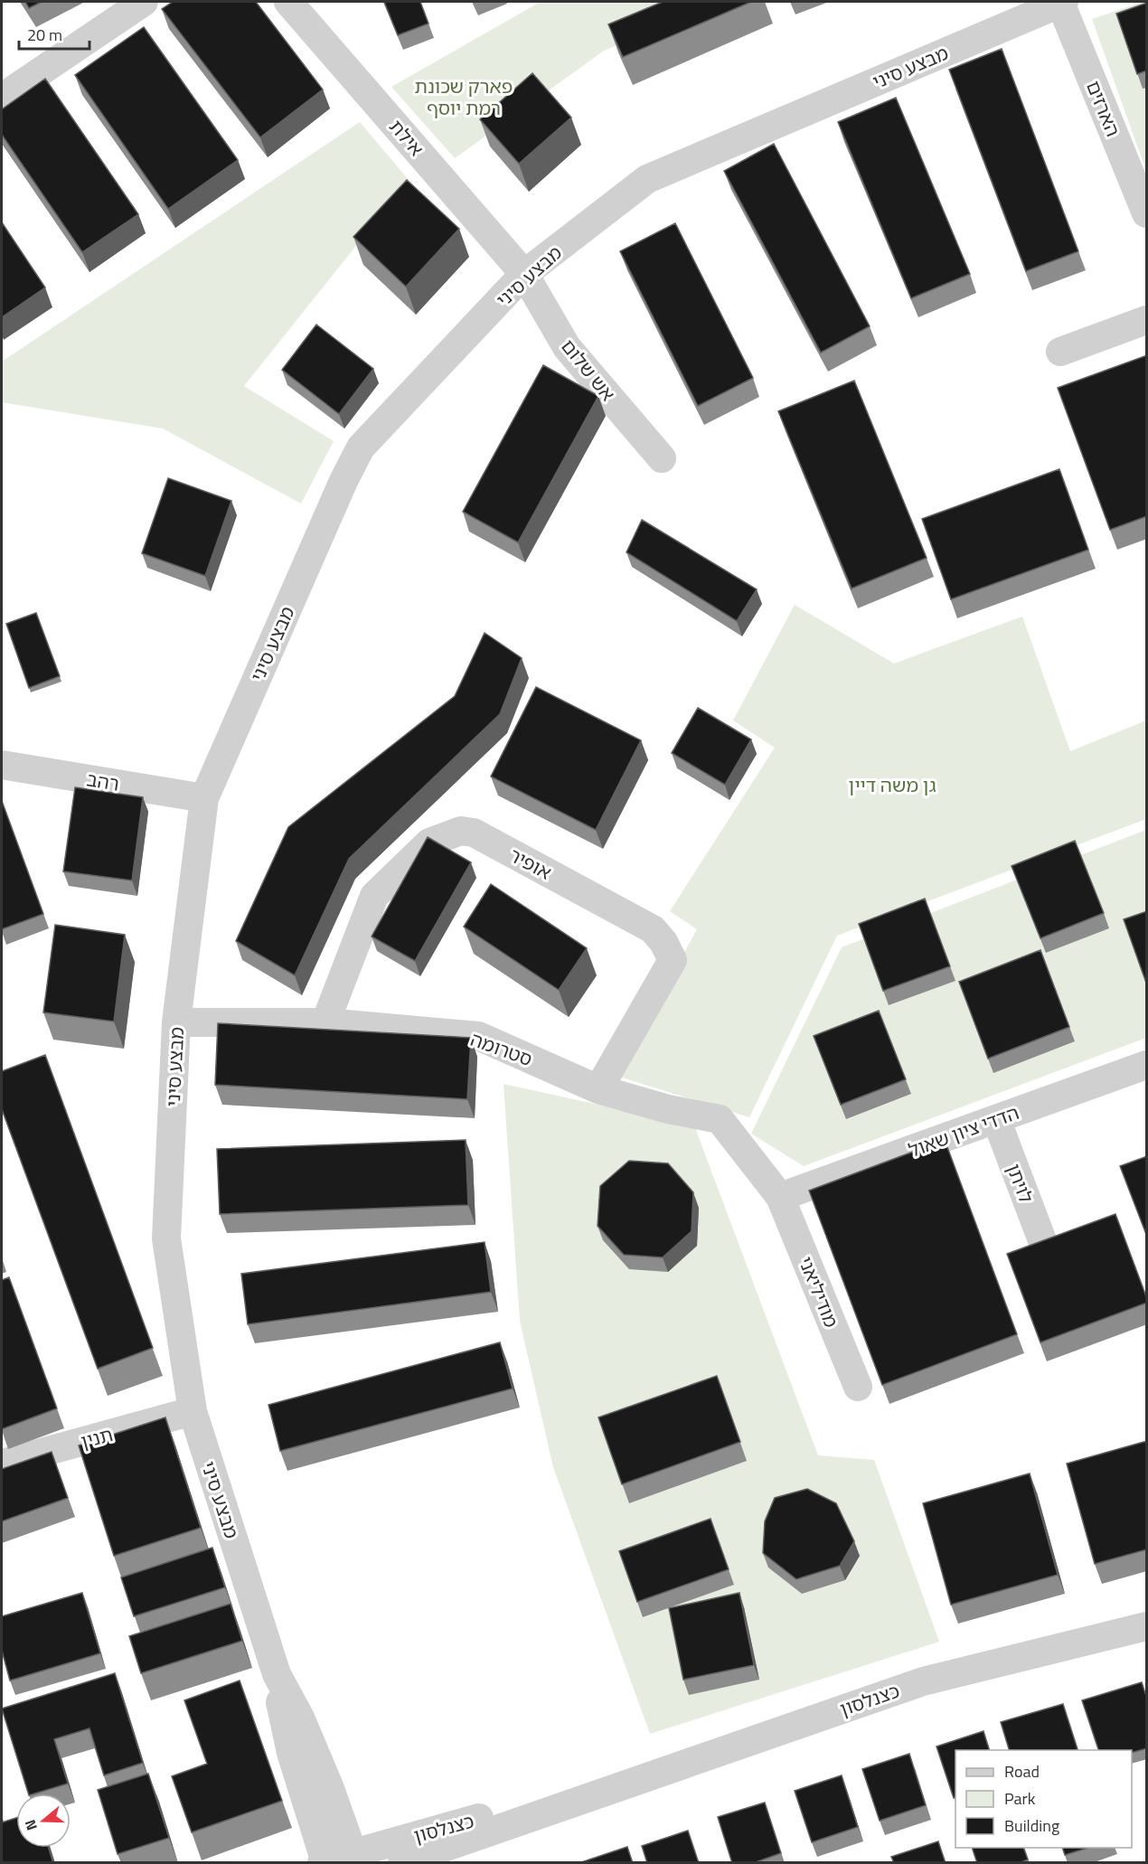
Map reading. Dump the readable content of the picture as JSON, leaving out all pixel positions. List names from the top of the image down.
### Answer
{
  "streets": {
    "street": [
      "מבצע סיני",
      "הארזים",
      "אילת",
      "אש שלום",
      "רהב",
      "אופיר",
      "סטרומה",
      "הדדי ציון שאול",
      "לויתן",
      "מודיליאני",
      "תנין",
      "כצנלסון"
    ]
  },
  "crossings": [
    ["מבצע סיני", "הארזים"],
    ["מבצע סיני", "אילת"],
    ["מבצע סיני", "אש שלום"],
    ["מבצע סיני", "רהב"],
    ["מבצע סיני", "סטרומה"],
    ["מבצע סיני", "תנין"],
    ["מבצע סיני", "כצנלסון"],
    ["אילת", "אש שלום"],
    ["אופיר", "סטרומה"],
    ["סטרומה", "הדדי ציון שאול"],
    ["סטרומה", "מודיליאני"],
    ["הדדי ציון שאול", "לויתן"],
    ["הדדי ציון שאול", "מודיליאני"]
  ],
  "parks": ["פארק שכונת רמת יוסף", "גן משה דיין"],
  "legend": ["Road", "Park", "Building"],
  "scale_bar": "20 m",
  "north": "left"
}
